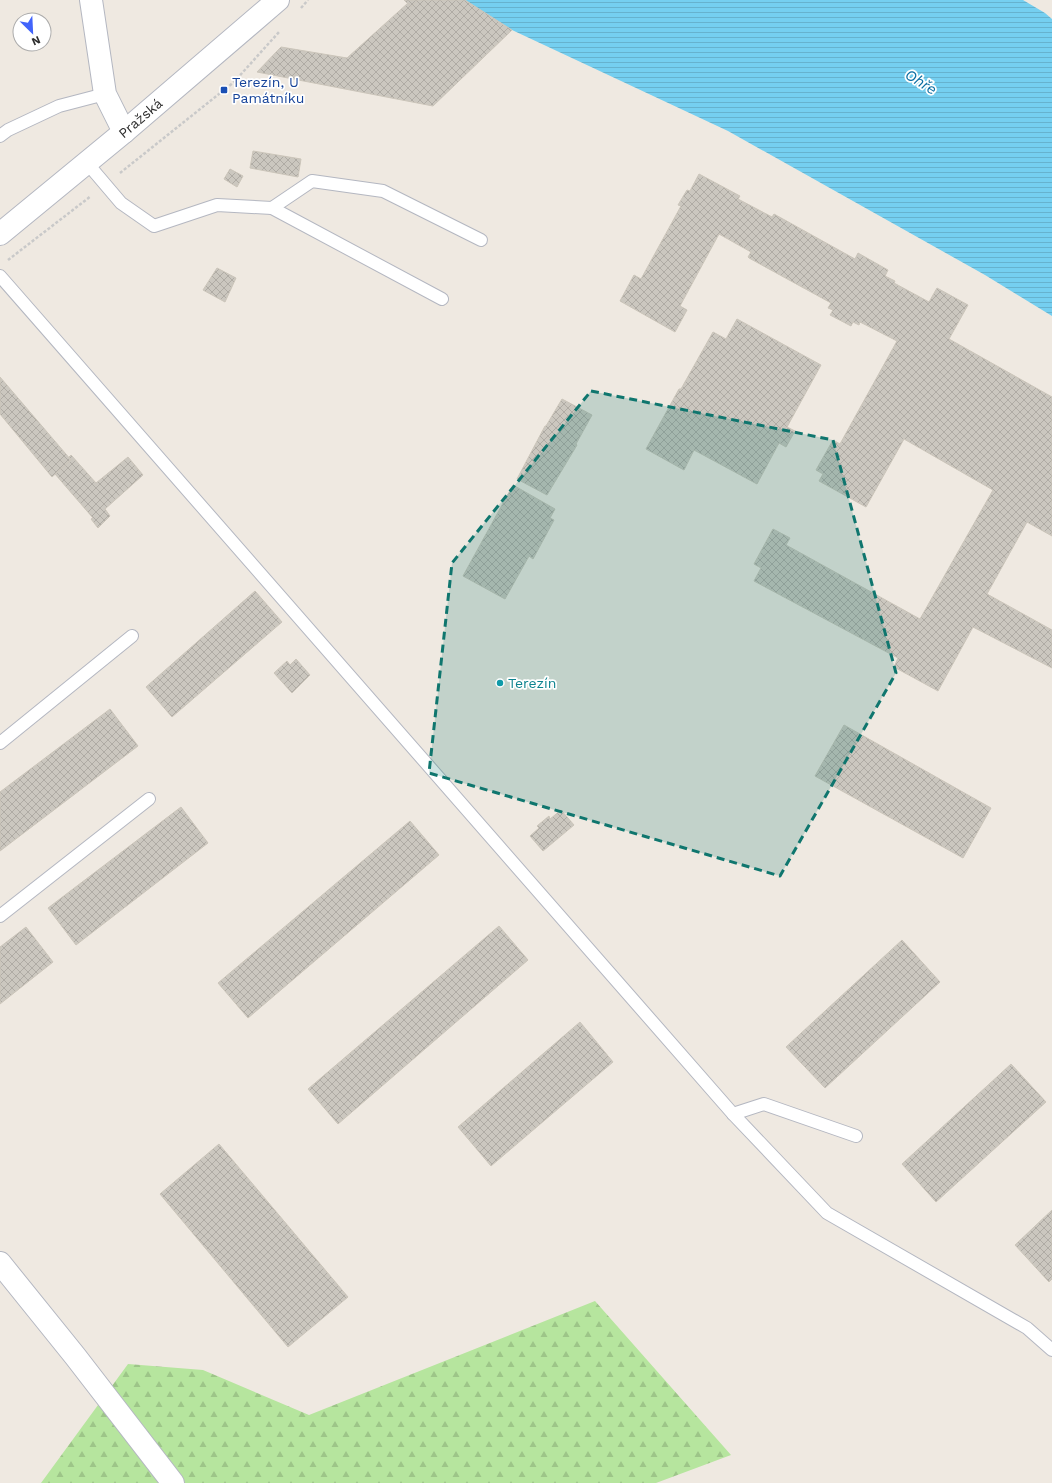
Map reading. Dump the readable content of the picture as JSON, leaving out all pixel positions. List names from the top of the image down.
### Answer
{
  "streets": {
    "street": ["Pražská"]
  },
  "water": ["Ohře"],
  "places": {
    "transit": ["Terezín, U Památníku"],
    "other": ["Terezín"]
  },
  "north": "bottom right"
}
